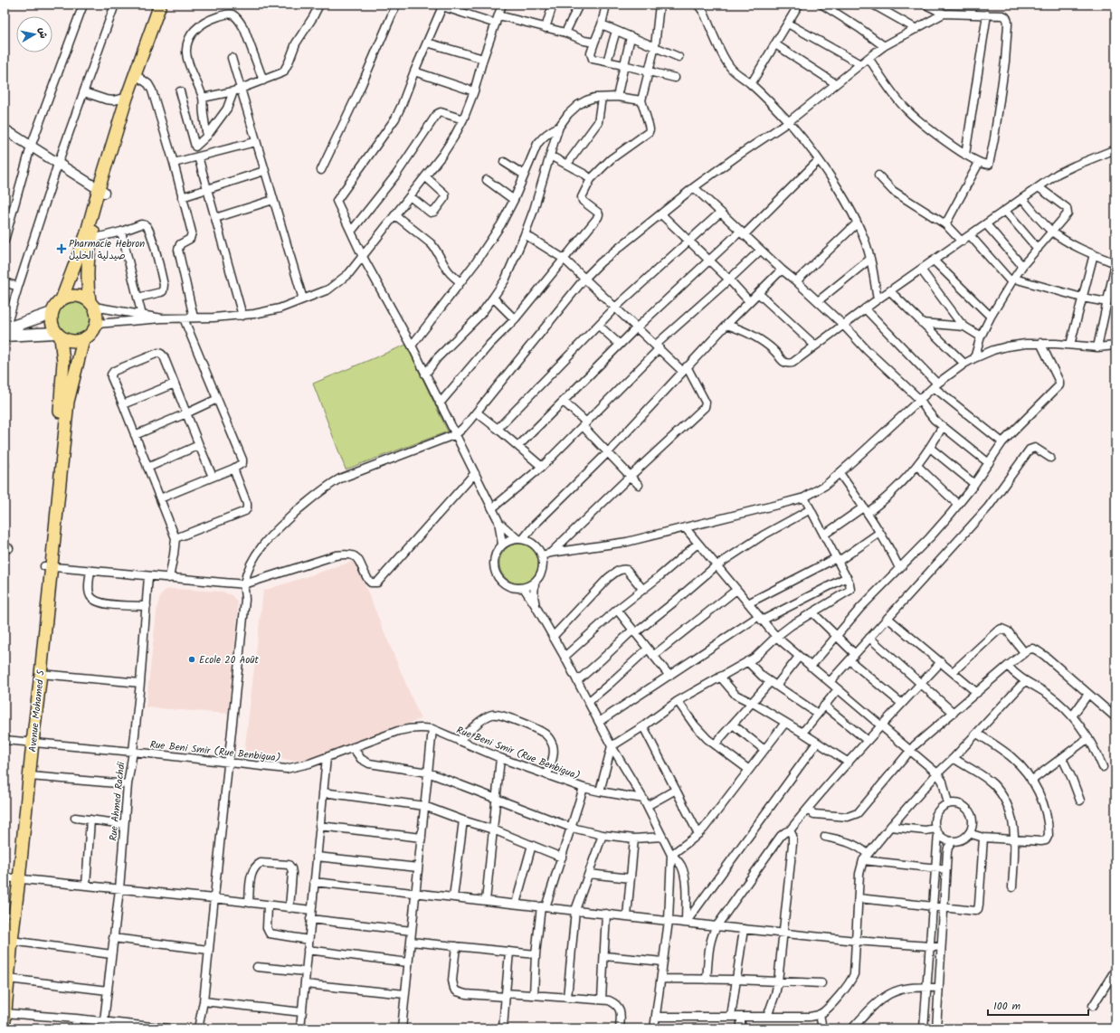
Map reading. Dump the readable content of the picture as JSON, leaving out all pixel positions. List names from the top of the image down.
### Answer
{
  "streets": {
    "main road": ["Avenue Mohamed 5"],
    "street": ["Rue Beni Smir (Rue Benbigua)", "Rue Ahmed Rachdi"]
  },
  "crossings": [
    ["Avenue Mohamed 5", "Rue Beni Smir (Rue Benbigua)"],
    ["Rue Beni Smir (Rue Benbigua)", "Rue Ahmed Rachdi"]
  ],
  "places": {
    "health": ["Pharmacie Hebron صيدلية الخليل"],
    "other": ["Ecole 20 Août"]
  },
  "scale_bar": "100 m",
  "north": "right"
}
